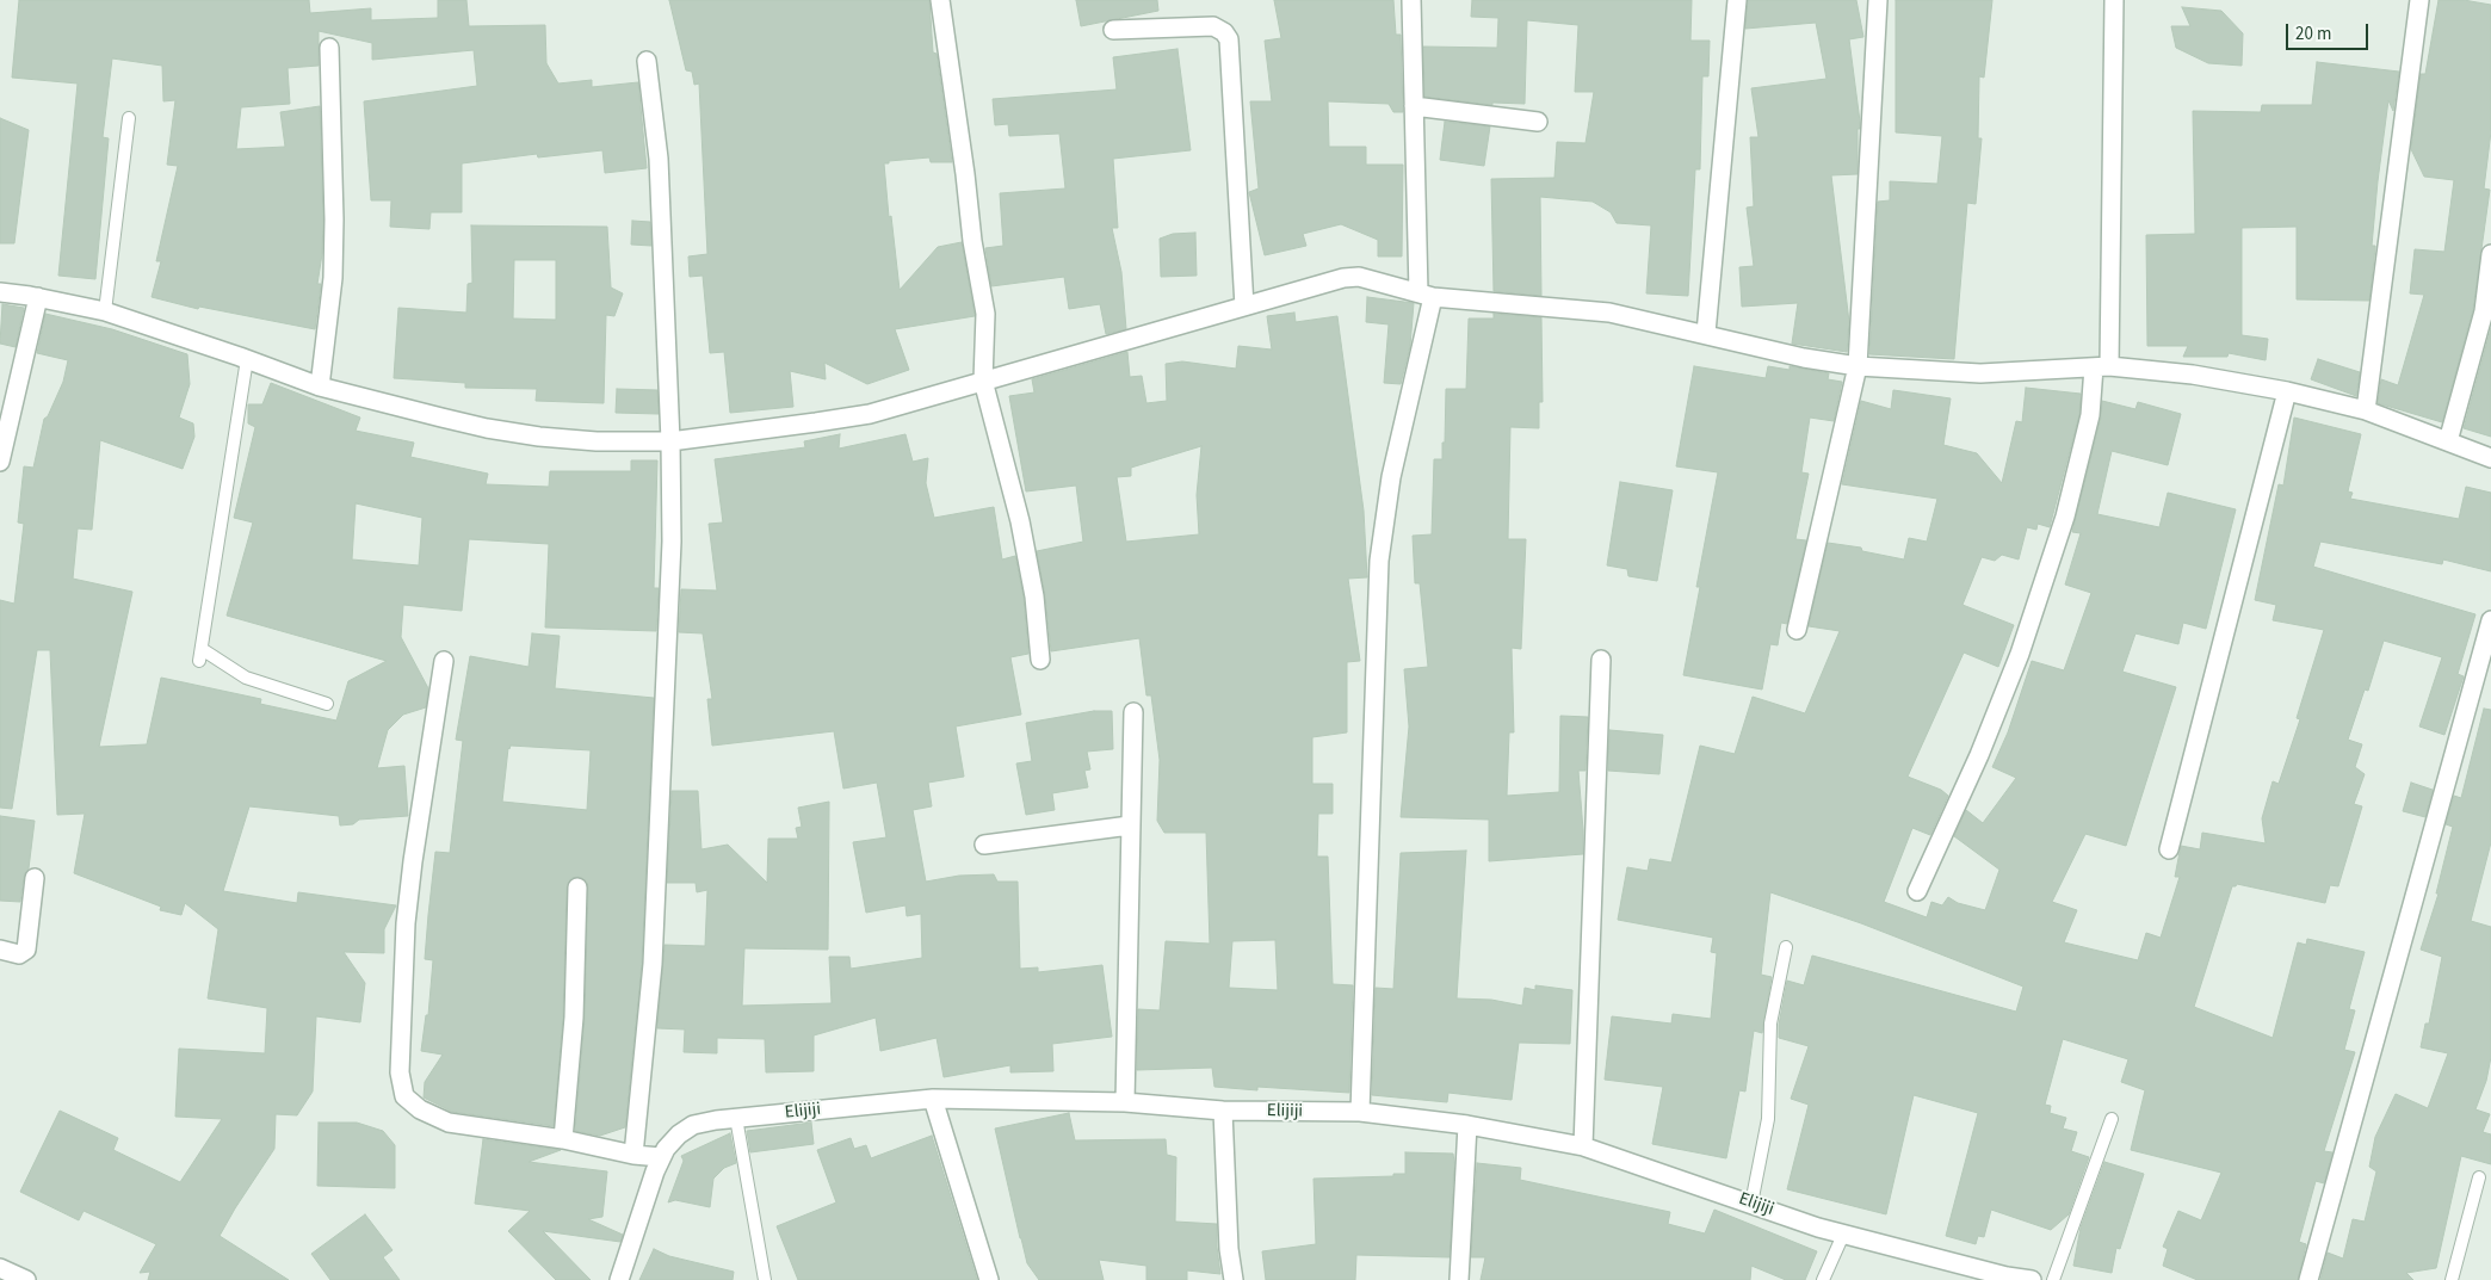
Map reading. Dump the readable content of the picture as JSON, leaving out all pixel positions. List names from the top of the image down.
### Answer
{
  "streets": {
    "street": ["Elijiji"]
  },
  "scale_bar": "20 m"
}
